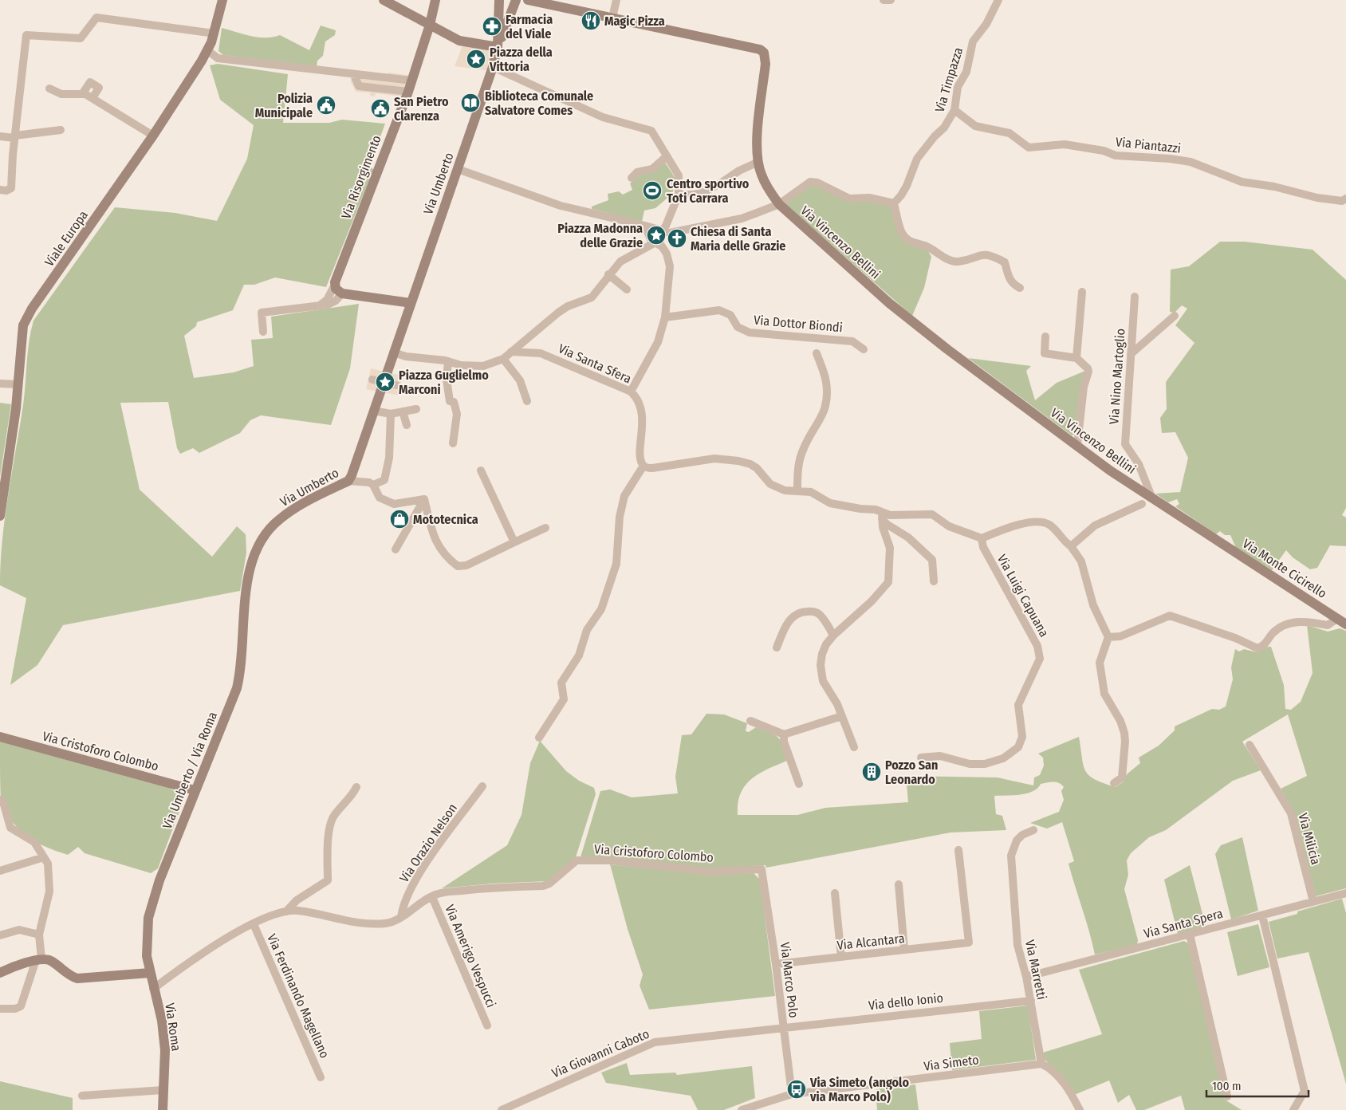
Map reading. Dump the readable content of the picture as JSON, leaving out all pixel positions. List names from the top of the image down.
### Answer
{
  "streets": {
    "street": [
      "Via Timpazza",
      "Via Piantazzi",
      "Via Risorgimento",
      "Via Umberto",
      "Viale Europa",
      "Via Vincenzo Bellini",
      "Via Dottor Biondi",
      "Via Santa Sfera",
      "Via Nino Martoglio",
      "Via Monte Cicirello",
      "Via Luigi Capuana",
      "Via Cristoforo Colombo",
      "Via Umberto / Via Roma",
      "Via Milicia",
      "Via Orazio Nelson",
      "Via Santa Spera",
      "Via Alcantara",
      "Via Amerigo Vespucci",
      "Via Marretti",
      "Via Marco Polo",
      "Via Ferdinando Magellano",
      "Via dello Ionio",
      "Via Roma",
      "Via Giovanni Caboto",
      "Via Simeto"
    ]
  },
  "crossings": [
    ["Via Timpazza", "Via Piantazzi"],
    ["Via Umberto", "Via Umberto / Via Roma"],
    ["Via Vincenzo Bellini", "Via Nino Martoglio"],
    ["Via Vincenzo Bellini", "Via Monte Cicirello"],
    ["Via Cristoforo Colombo", "Via Umberto / Via Roma"],
    ["Via Cristoforo Colombo", "Via Orazio Nelson"],
    ["Via Cristoforo Colombo", "Via Amerigo Vespucci"],
    ["Via Cristoforo Colombo", "Via Marco Polo"],
    ["Via Cristoforo Colombo", "Via Ferdinando Magellano"],
    ["Via Cristoforo Colombo", "Via Roma"],
    ["Via Umberto / Via Roma", "Via Roma"],
    ["Via Milicia", "Via Santa Spera"],
    ["Via Santa Spera", "Via Marretti"],
    ["Via Alcantara", "Via Marco Polo"],
    ["Via Marretti", "Via dello Ionio"],
    ["Via Marretti", "Via Simeto"],
    ["Via Marco Polo", "Via dello Ionio"],
    ["Via Marco Polo", "Via Giovanni Caboto"],
    ["Via Marco Polo", "Via Simeto"],
    ["Via dello Ionio", "Via Giovanni Caboto"]
  ],
  "places": {
    "restaurant": ["Magic Pizza"],
    "pharmacy": ["Farmacia del Viale"],
    "place": ["Piazza della Vittoria", "Piazza Madonna delle Grazie", "Piazza Guglielmo Marconi"],
    "library": ["Biblioteca Comunale Salvatore Comes"],
    "public building": ["Polizia Municipale", "San Pietro Clarenza"],
    "sports": ["Centro sportivo Toti Carrara"],
    "church": ["Chiesa di Santa Maria delle Grazie"],
    "shop": ["Mototecnica"],
    "building": ["Pozzo San Leonardo"],
    "bus stop": ["Via Simeto (angolo via Marco Polo)"]
  },
  "scale_bar": "100 m"
}
